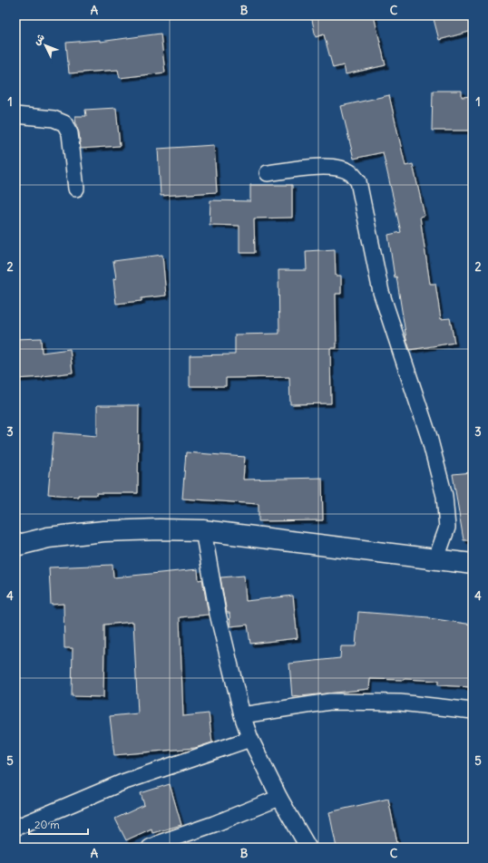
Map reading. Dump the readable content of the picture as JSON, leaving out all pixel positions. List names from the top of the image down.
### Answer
{
  "scale_bar": "20 m",
  "north": "top left",
  "grid": {
    "columns": ["A", "B", "C"],
    "rows": [
      "1",
      "2",
      "3",
      "4",
      "5"
    ]
  }
}
